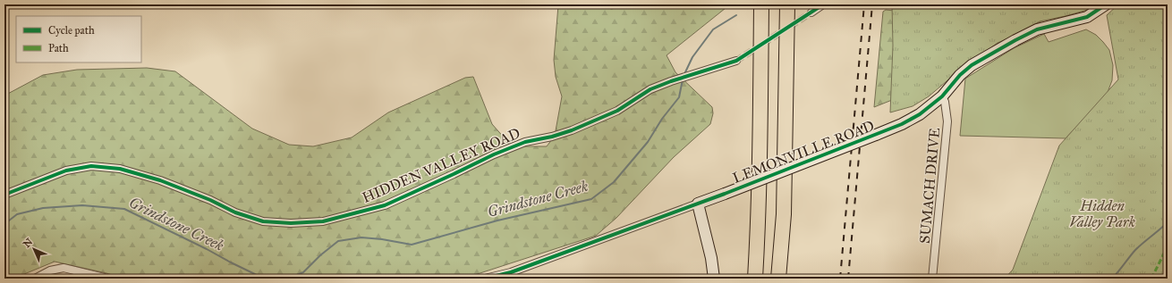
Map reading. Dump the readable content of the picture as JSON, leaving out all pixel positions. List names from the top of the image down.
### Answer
{
  "streets": {
    "street": ["LEMONVILLE ROAD", "HIDDEN VALLEY ROAD", "SUMACH DRIVE"]
  },
  "crossings": [
    ["LEMONVILLE ROAD", "SUMACH DRIVE"]
  ],
  "water": ["Grindstone Creek"],
  "parks": ["Hidden Valley Park"],
  "legend": ["Cycle path", "Path"],
  "north": "top left"
}
